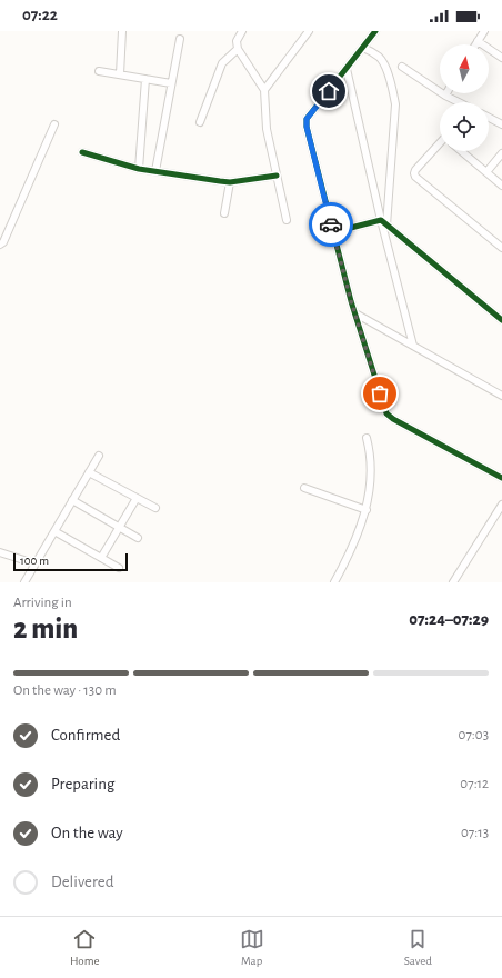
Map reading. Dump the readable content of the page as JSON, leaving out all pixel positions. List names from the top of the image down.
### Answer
{
  "scale_bar": "100 m",
  "north": "top",
  "page": {
    "status": "07:22",
    "scale": "100 m",
    "heading": ["2 min", "Arriving in", "07:24–07:29"],
    "bar": "On the way · 130 m",
    "list": [
      ["Confirmed", "07:03"],
      ["Preparing", "07:12"],
      ["On the way", "07:13"],
      "Delivered"
    ],
    "tabs": ["Home", "Map", "Saved"]
  }
}
